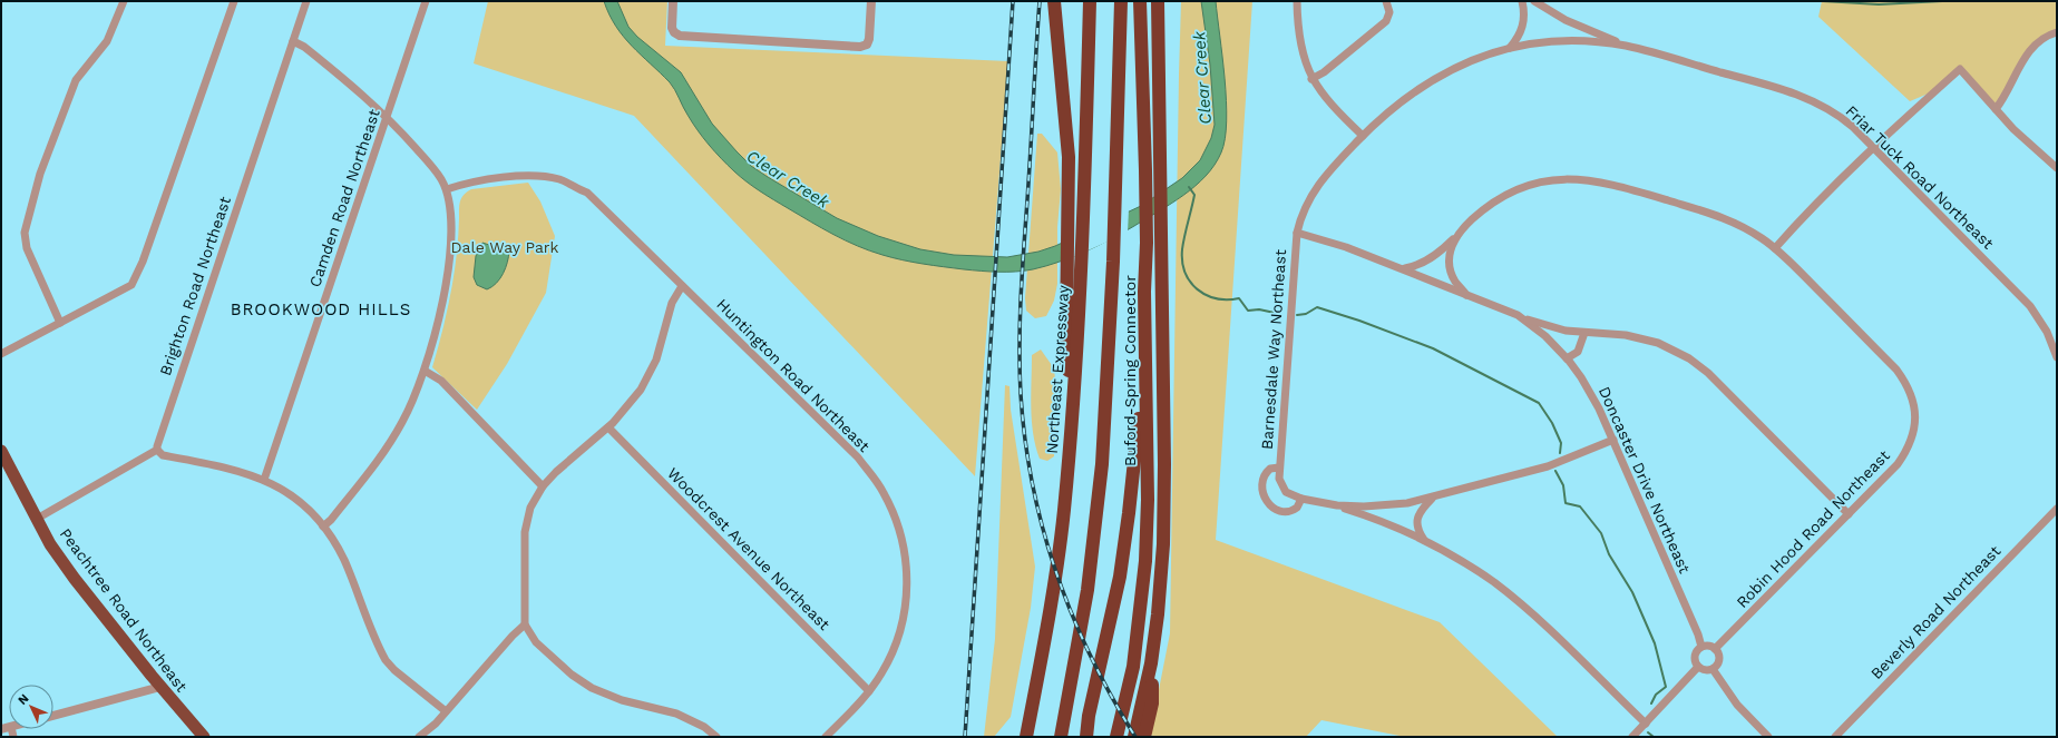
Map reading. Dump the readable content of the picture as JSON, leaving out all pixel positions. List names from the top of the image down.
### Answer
{
  "streets": {
    "highway": ["Northeast Expressway", "Buford-Spring Connector", "Peachtree Road Northeast"],
    "street": [
      "Friar Tuck Road Northeast",
      "Camden Road Northeast",
      "Brighton Road Northeast",
      "Barnesdale Way Northeast",
      "Huntington Road Northeast",
      "Doncaster Drive Northeast",
      "Robin Hood Road Northeast",
      "Woodcrest Avenue Northeast",
      "Beverly Road Northeast"
    ]
  },
  "crossings": [
    ["Friar Tuck Road Northeast", "Barnesdale Way Northeast"],
    ["Friar Tuck Road Northeast", "Doncaster Drive Northeast"],
    ["Barnesdale Way Northeast", "Doncaster Drive Northeast"],
    ["Huntington Road Northeast", "Woodcrest Avenue Northeast"],
    ["Doncaster Drive Northeast", "Robin Hood Road Northeast"]
  ],
  "districts": ["BROOKWOOD HILLS"],
  "water": ["Clear Creek"],
  "parks": ["Dale Way Park"],
  "north": "top left"
}
